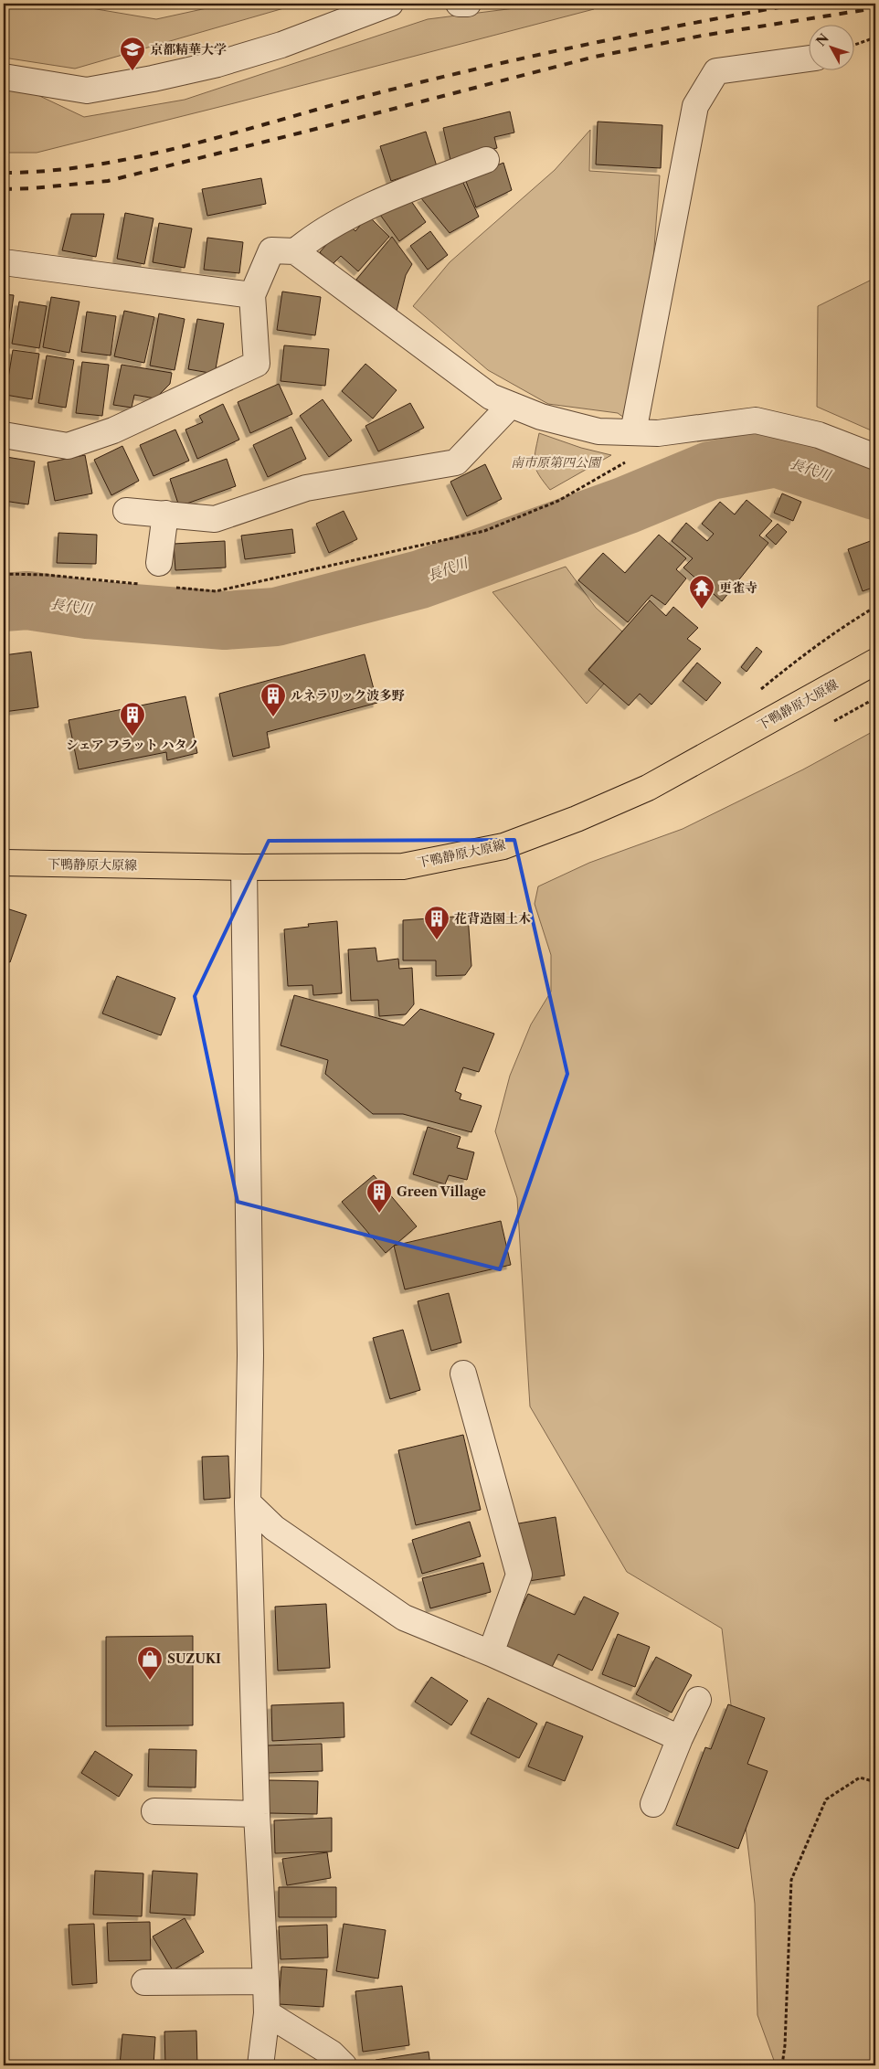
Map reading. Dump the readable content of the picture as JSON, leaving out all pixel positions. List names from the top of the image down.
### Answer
{
  "streets": {
    "main road": ["下鴨静原大原線"]
  },
  "water": ["長代川"],
  "parks": ["南市原第四公園"],
  "places": {
    "school or university": ["京都精華大学"],
    "temple": ["更雀寺"],
    "building": [
      "ルネラリック波多野",
      "シェア フラット ハタノ",
      "花背造園土木",
      "Green Village"
    ],
    "shop": ["SUZUKI"]
  },
  "north": "top left"
}
